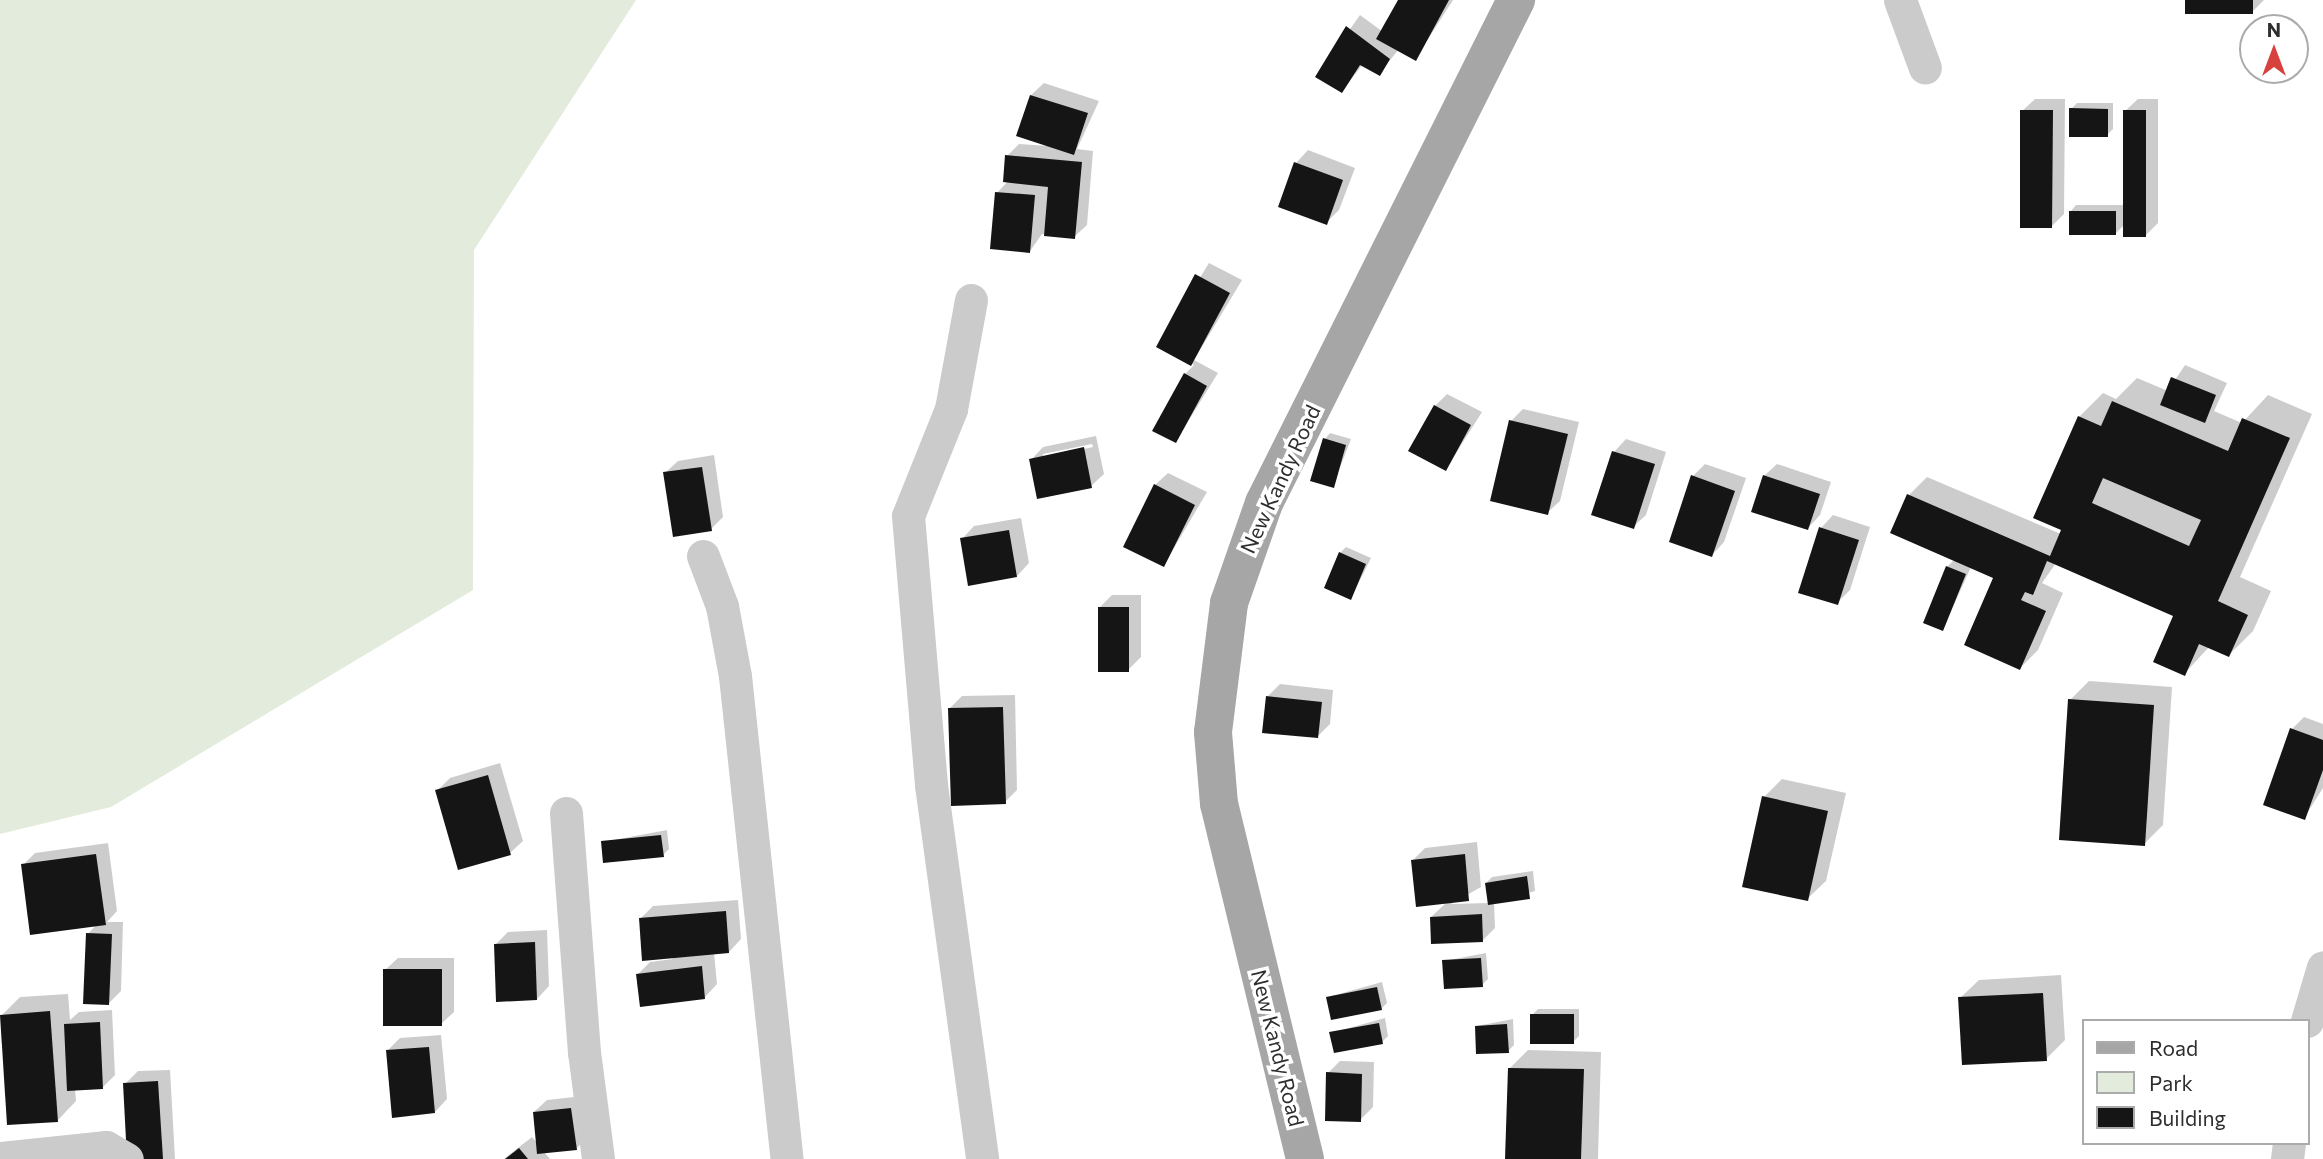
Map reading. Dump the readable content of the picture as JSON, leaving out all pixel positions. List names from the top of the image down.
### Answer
{
  "streets": {
    "main road": ["New Kandy Road"]
  },
  "legend": ["Road", "Park", "Building"],
  "north": "top"
}
